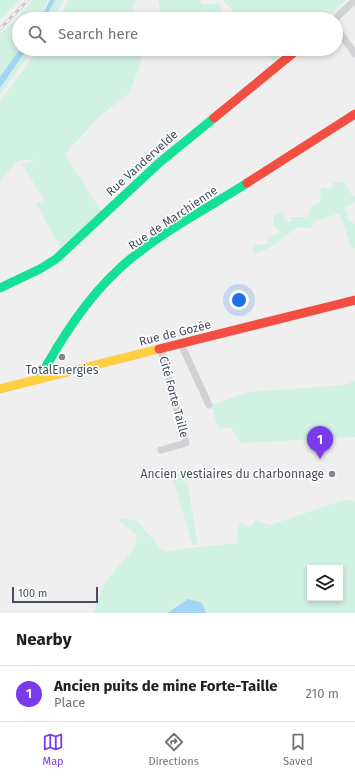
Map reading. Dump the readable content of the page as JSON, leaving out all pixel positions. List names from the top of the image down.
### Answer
{
  "streets": {
    "street": [
      "Rue Vandervelde",
      "Rue de Marchienne",
      "Rue de Gozée",
      "Cité Forte Taille"
    ]
  },
  "crossings": [
    ["Rue de Marchienne", "Rue de Gozée"],
    ["Rue de Gozée", "Cité Forte Taille"]
  ],
  "places": ["TotalEnergies", "Ancien vestiaires du charbonnage"],
  "scale_bar": "100 m",
  "page": {
    "search": "Search here",
    "pins": "1",
    "scale": "100 m",
    "heading": "Nearby",
    "list": [
      {
        "mark": "1",
        "name": "Ancien puits de mine Forte-Taille",
        "note": "Place",
        "value": "210 m"
      }
    ],
    "nav": ["Map", "Directions", "Saved"]
  }
}
